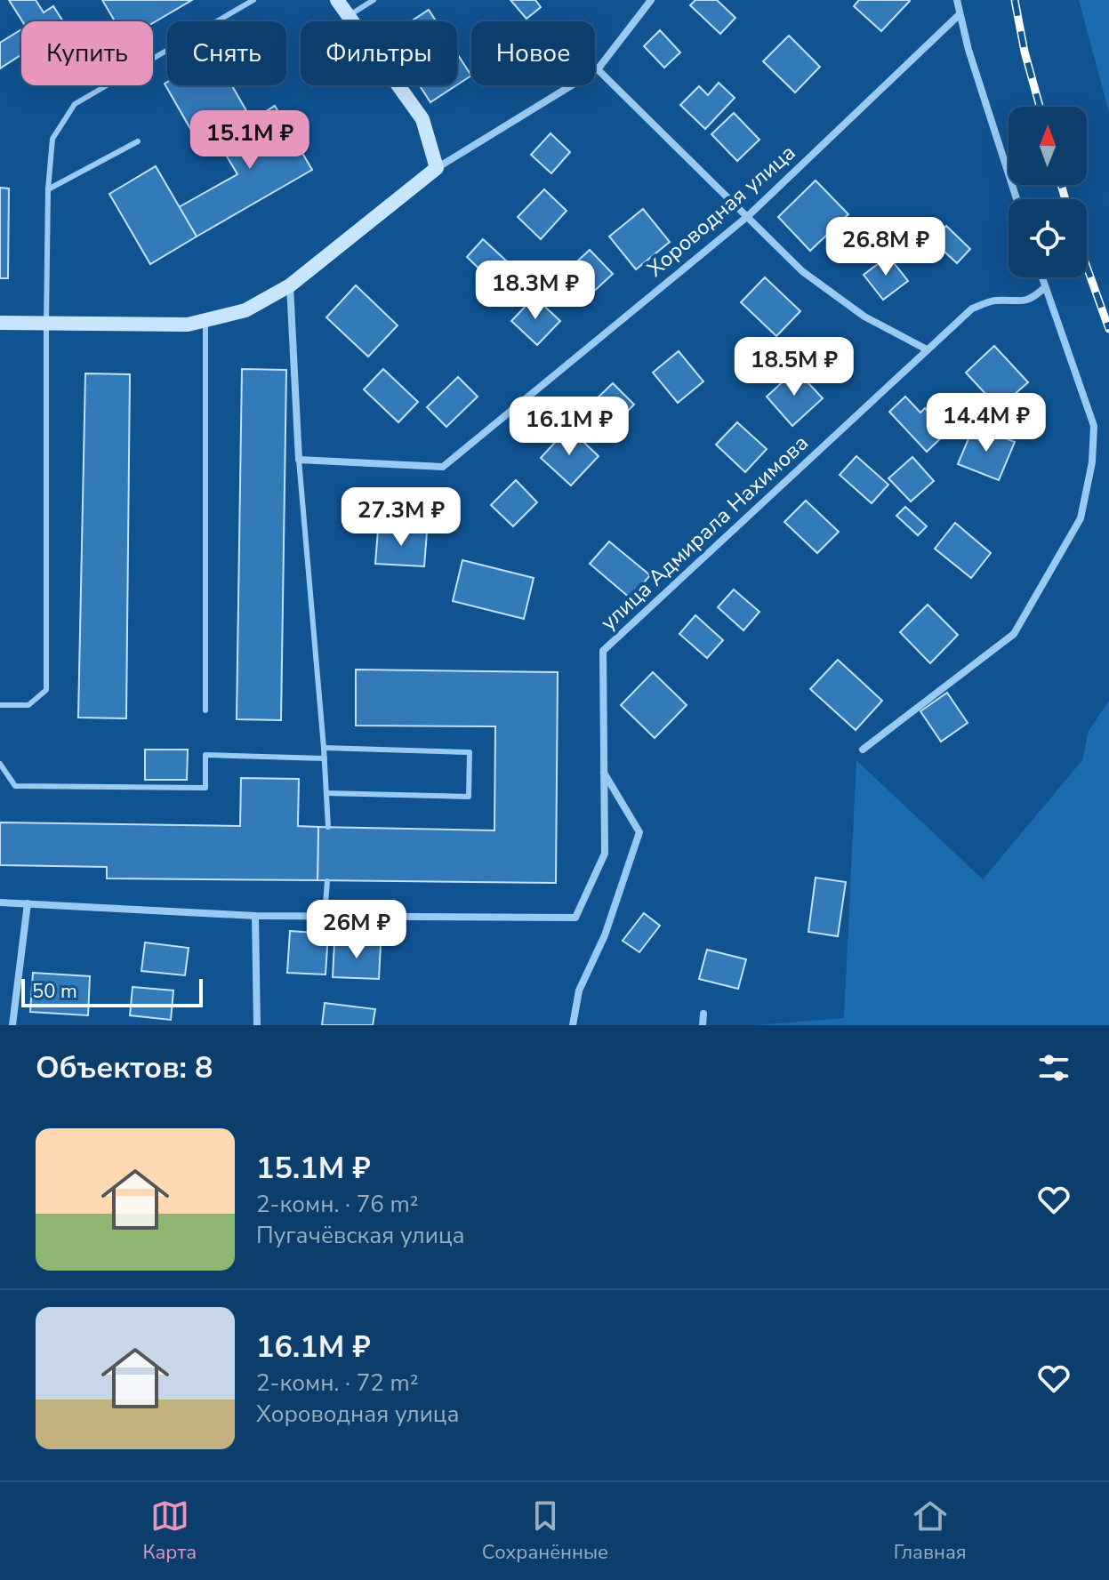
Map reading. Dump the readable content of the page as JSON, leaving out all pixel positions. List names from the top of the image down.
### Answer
{
  "streets": {
    "street": ["Хороводная улица", "улица Адмирала Нахимова"]
  },
  "scale_bar": "50 m",
  "north": "top",
  "page": {
    "chip": [
      "Купить",
      "Снять",
      "Фильтры",
      "Новое"
    ],
    "price": [
      "15.1M ₽",
      "26.8M ₽",
      "18.3M ₽",
      "18.5M ₽",
      "14.4M ₽",
      "16.1M ₽",
      "27.3M ₽",
      "26M ₽"
    ],
    "scale": "50 m",
    "heading": "Объектов: 8",
    "list": [
      {
        "name": "15.1M ₽",
        "note": "2-комн. · 76 m² · Пугачёвская улица"
      },
      {
        "name": "16.1M ₽",
        "note": "2-комн. · 72 m² · Хороводная улица"
      }
    ],
    "tabs": ["Карта", "Сохранённые", "Главная"]
  }
}
